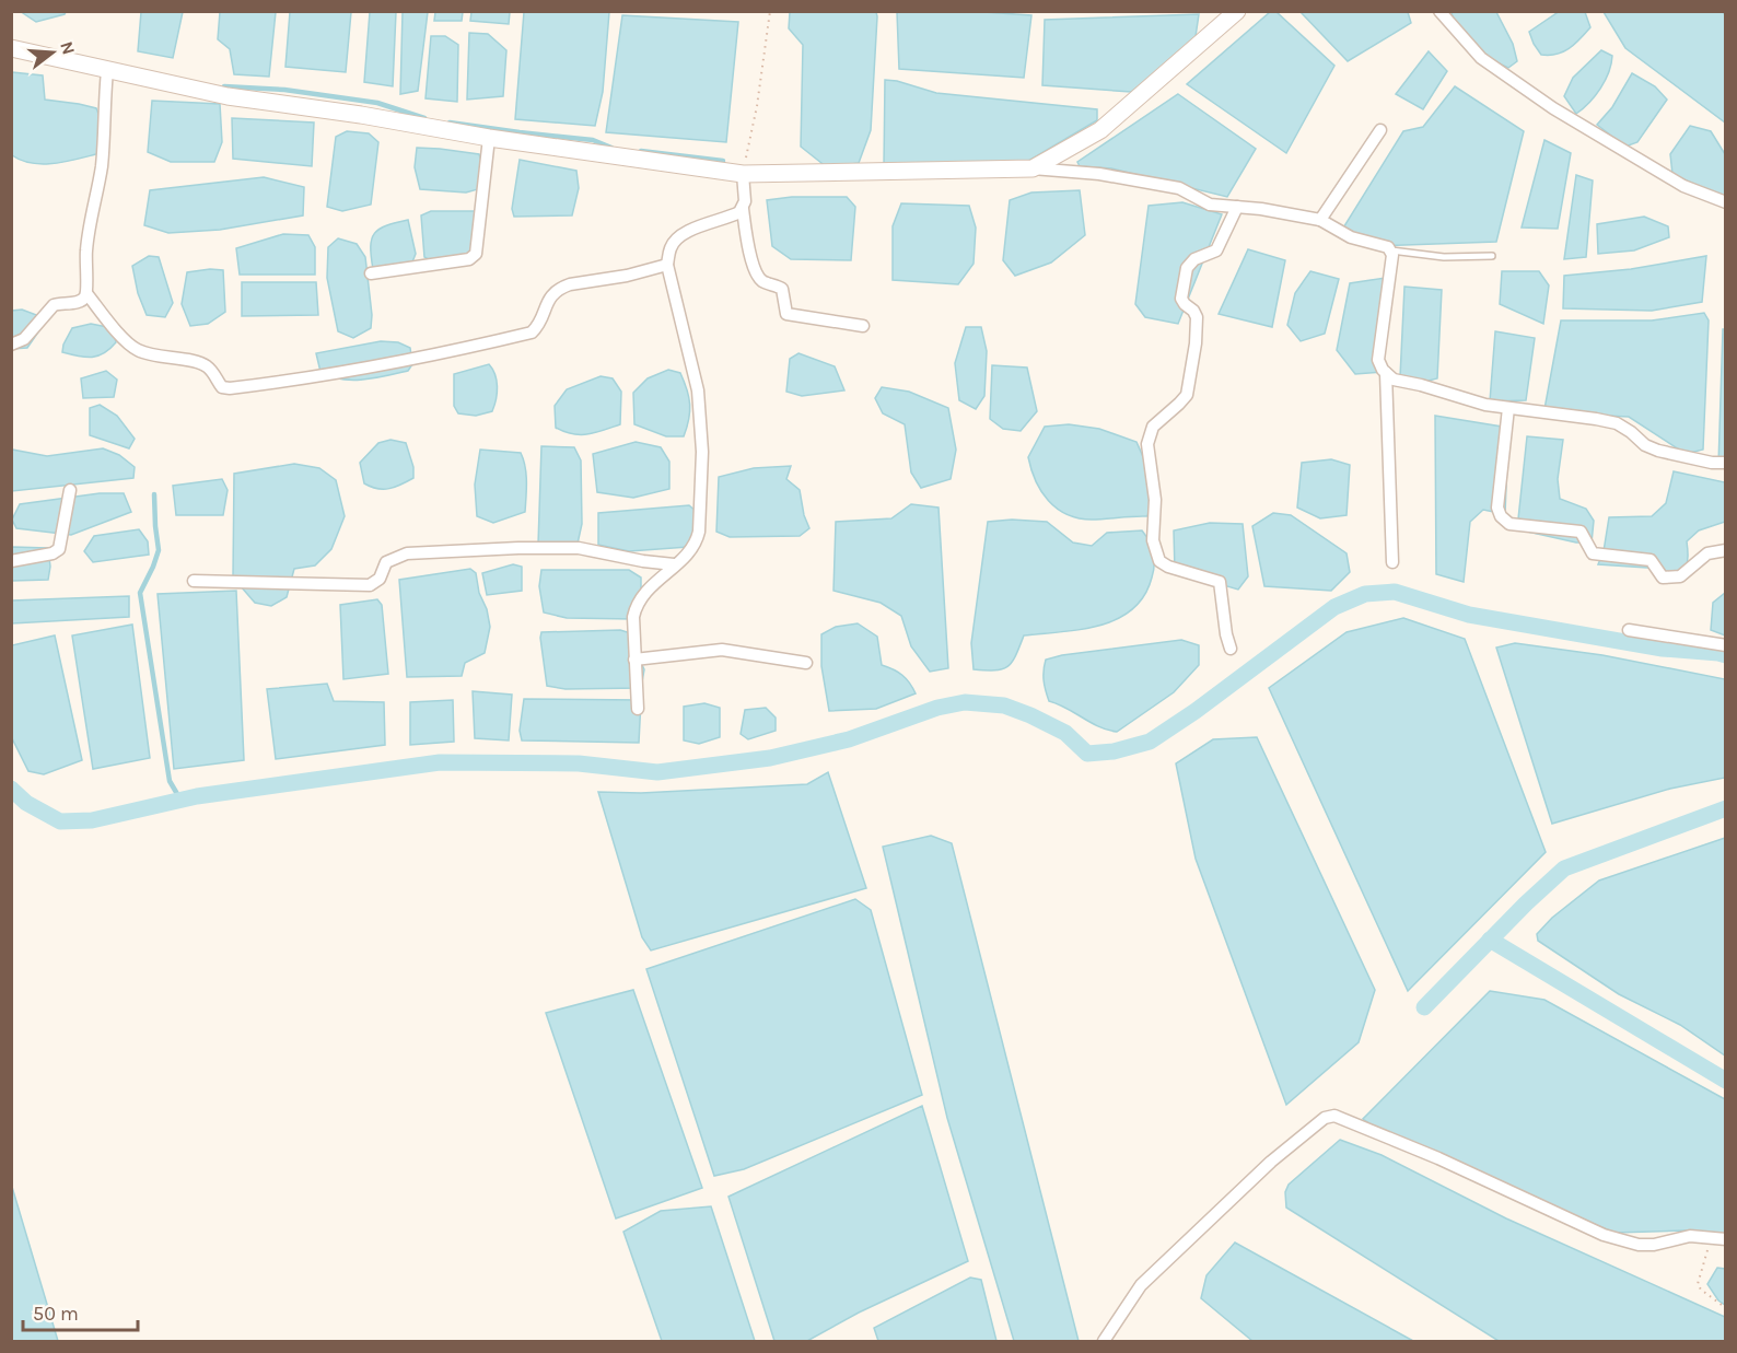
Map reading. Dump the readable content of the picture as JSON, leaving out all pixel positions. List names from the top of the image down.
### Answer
{
  "scale_bar": "50 m",
  "north": "right"
}
